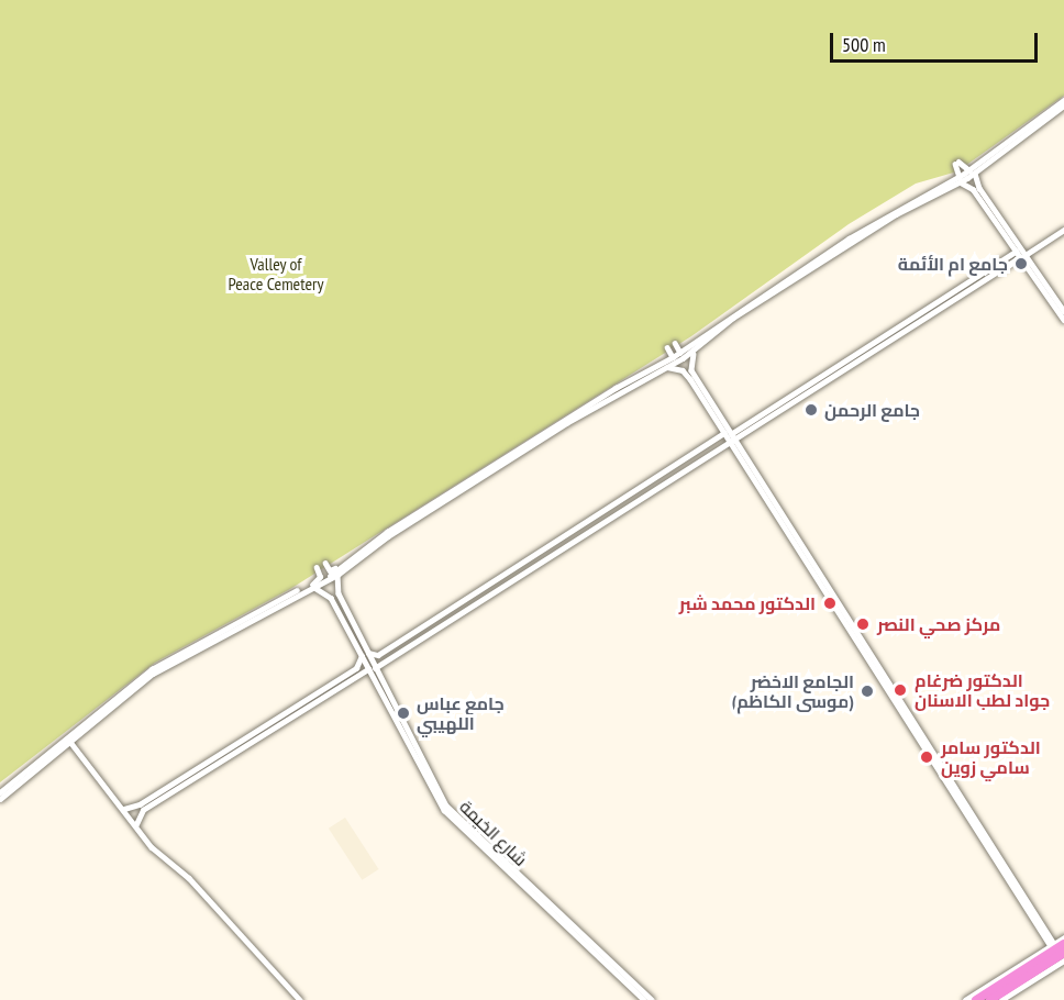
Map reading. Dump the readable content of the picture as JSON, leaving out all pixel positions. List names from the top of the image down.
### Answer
{
  "streets": {
    "street": ["شارع الخيمة"]
  },
  "parks": ["Valley of Peace Cemetery"],
  "places": [
    "جامع ام الأئمة",
    "جامع الرحمن",
    "الدكتور محمد شبر",
    "مركز صحي النصر",
    "الدكتور ضرغام جواد لطب الاسنان",
    "الجامع الاخضر (موسى الكاظم)",
    "جامع عباس اللهيبي",
    "الدكتور سامر سامي زوين"
  ],
  "scale_bar": "500 m"
}
